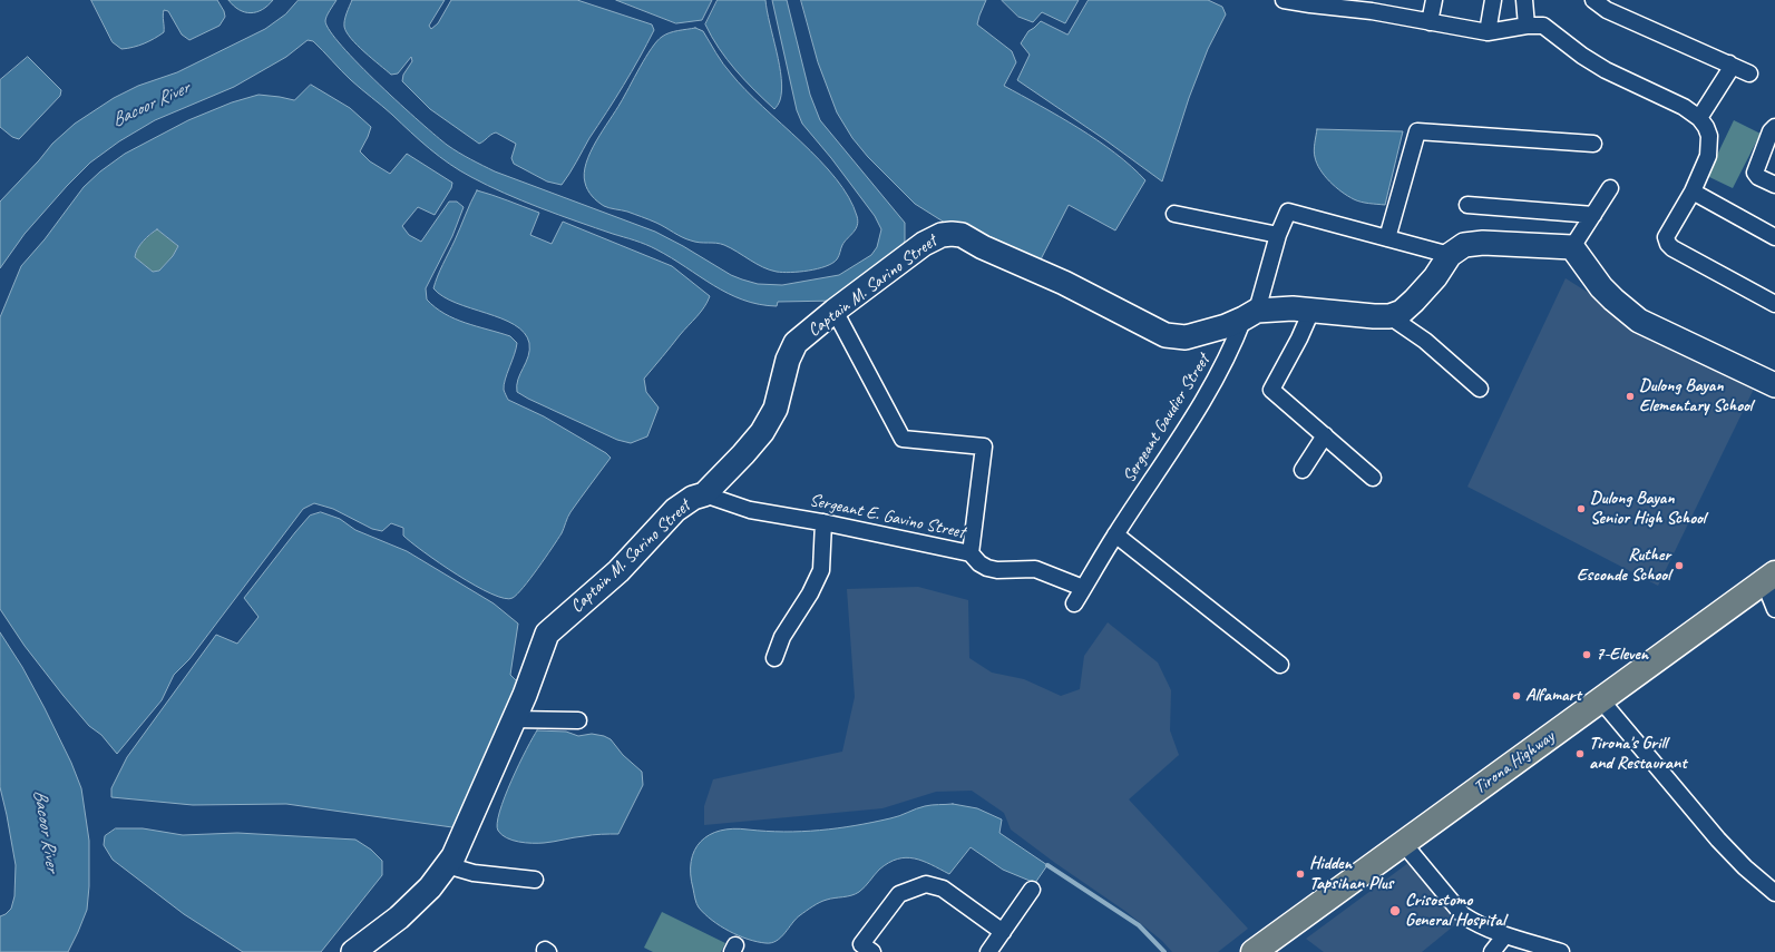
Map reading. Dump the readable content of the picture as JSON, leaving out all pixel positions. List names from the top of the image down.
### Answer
{
  "streets": {
    "main road": ["Tirona Highway"],
    "street": ["Captain M. Sarino Street", "Sergeant Gaudier Street", "Sergeant E. Gavino Street"]
  },
  "crossings": [
    ["Captain M. Sarino Street", "Sergeant Gaudier Street"],
    ["Captain M. Sarino Street", "Sergeant E. Gavino Street"]
  ],
  "water": ["Bacoor River"],
  "places": [
    "Dulong Bayan Elementary School",
    "Dulong Bayan Senior High School",
    "Ruther Esconde School",
    "7-Eleven",
    "Alfamart",
    "Tirona's Grill and Restaurant",
    "Hidden Tapsihan Plus",
    "Crisostomo General Hospital"
  ]
}
